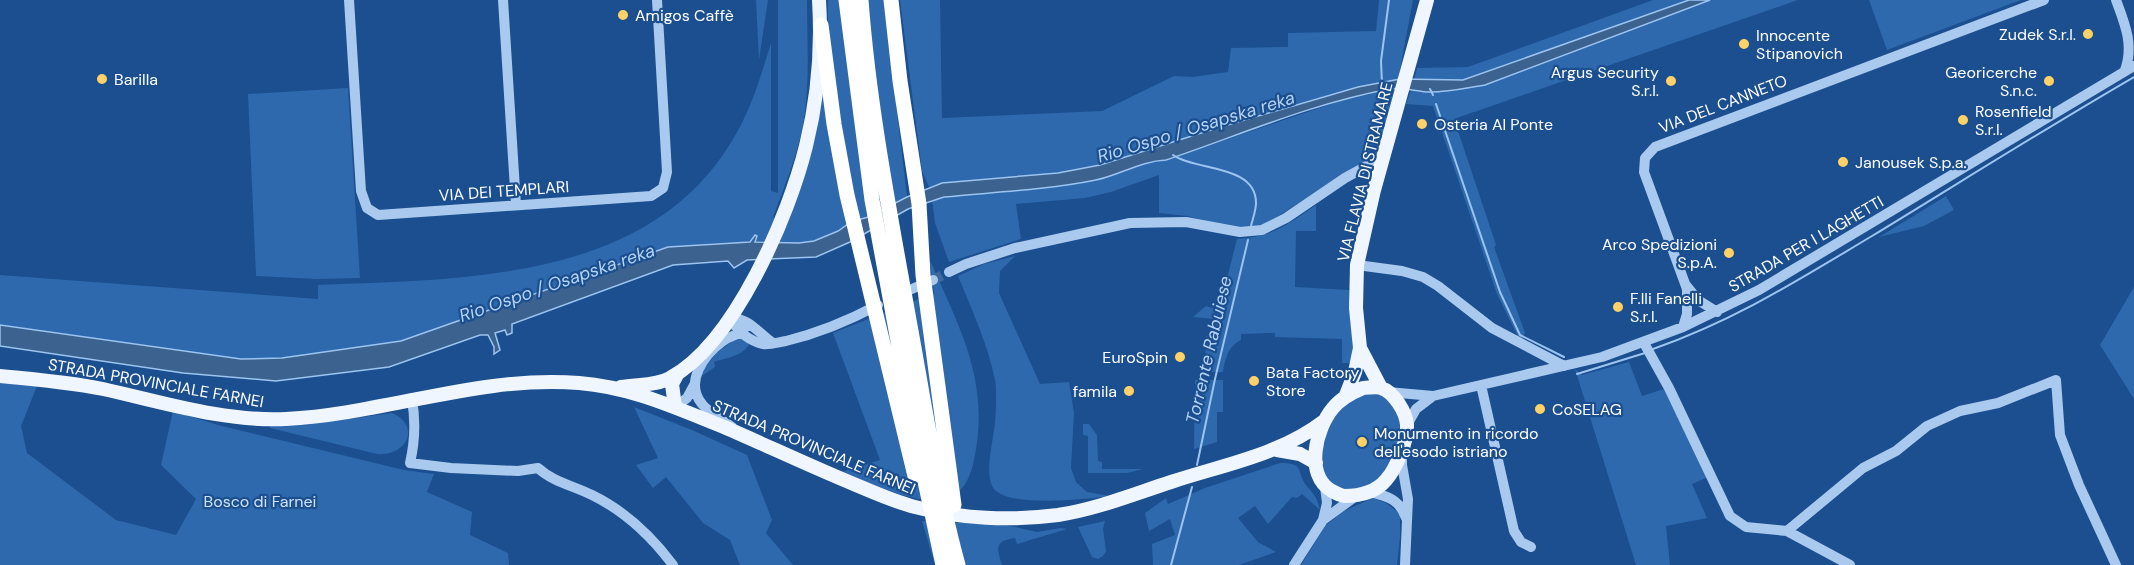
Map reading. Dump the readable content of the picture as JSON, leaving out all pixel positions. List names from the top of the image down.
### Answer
{
  "streets": {
    "main road": ["VIA FLAVIA DI STRAMARE", "STRADA PROVINCIALE FARNEI"],
    "street": ["VIA DEL CANNETO", "VIA DEI TEMPLARI", "STRADA PER I LAGHETTI"]
  },
  "crossings": [
    ["VIA DEL CANNETO", "STRADA PER I LAGHETTI"],
    ["VIA FLAVIA DI STRAMARE", "STRADA PER I LAGHETTI"],
    ["VIA FLAVIA DI STRAMARE", "STRADA PROVINCIALE FARNEI"],
    ["STRADA PER I LAGHETTI", "STRADA PROVINCIALE FARNEI"]
  ],
  "water": ["Rio Ospo / Osapska reka", "Torrente Rabuiese"],
  "parks": ["Bosco di Farnei"],
  "places": [
    "Amigos Caffè",
    "Zudek S.r.l.",
    "Innocente Stipanovich",
    "Barilla",
    "Argus Security S.r.l.",
    "Georicerche S.n.c.",
    "Rosenfield S.r.l.",
    "Osteria Al Ponte",
    "Janousek S.p.a.",
    "Arco Spedizioni S.p.A.",
    "F.lli Fanelli S.r.l.",
    "EuroSpin",
    "Bata Factory Store",
    "famila",
    "CoSELAG",
    "Monumento in ricordo dell'esodo istriano"
  ]
}
